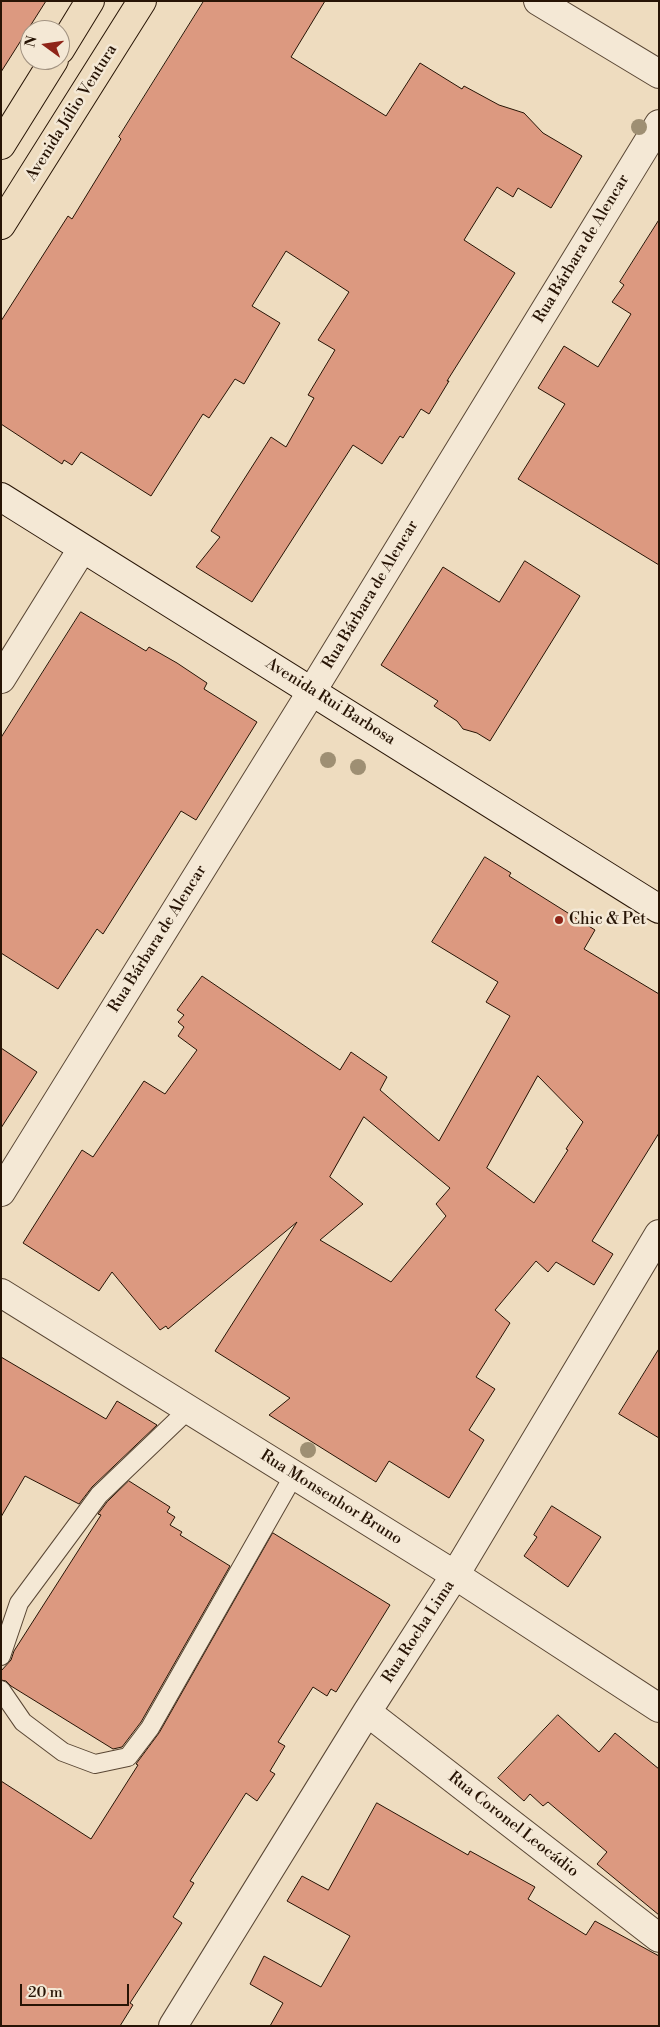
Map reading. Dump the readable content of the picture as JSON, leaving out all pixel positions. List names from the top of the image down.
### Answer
{
  "streets": {
    "main road": ["Avenida Júlio Ventura"],
    "street": [
      "Rua Bárbara de Alencar",
      "Avenida Rui Barbosa",
      "Rua Monsenhor Bruno",
      "Rua Rocha Lima",
      "Rua Coronel Leocádio"
    ]
  },
  "crossings": [
    ["Rua Bárbara de Alencar", "Avenida Rui Barbosa"],
    ["Rua Monsenhor Bruno", "Rua Rocha Lima"],
    ["Rua Rocha Lima", "Rua Coronel Leocádio"]
  ],
  "places": ["Chic & Pet"],
  "scale_bar": "20 m",
  "north": "left"
}
